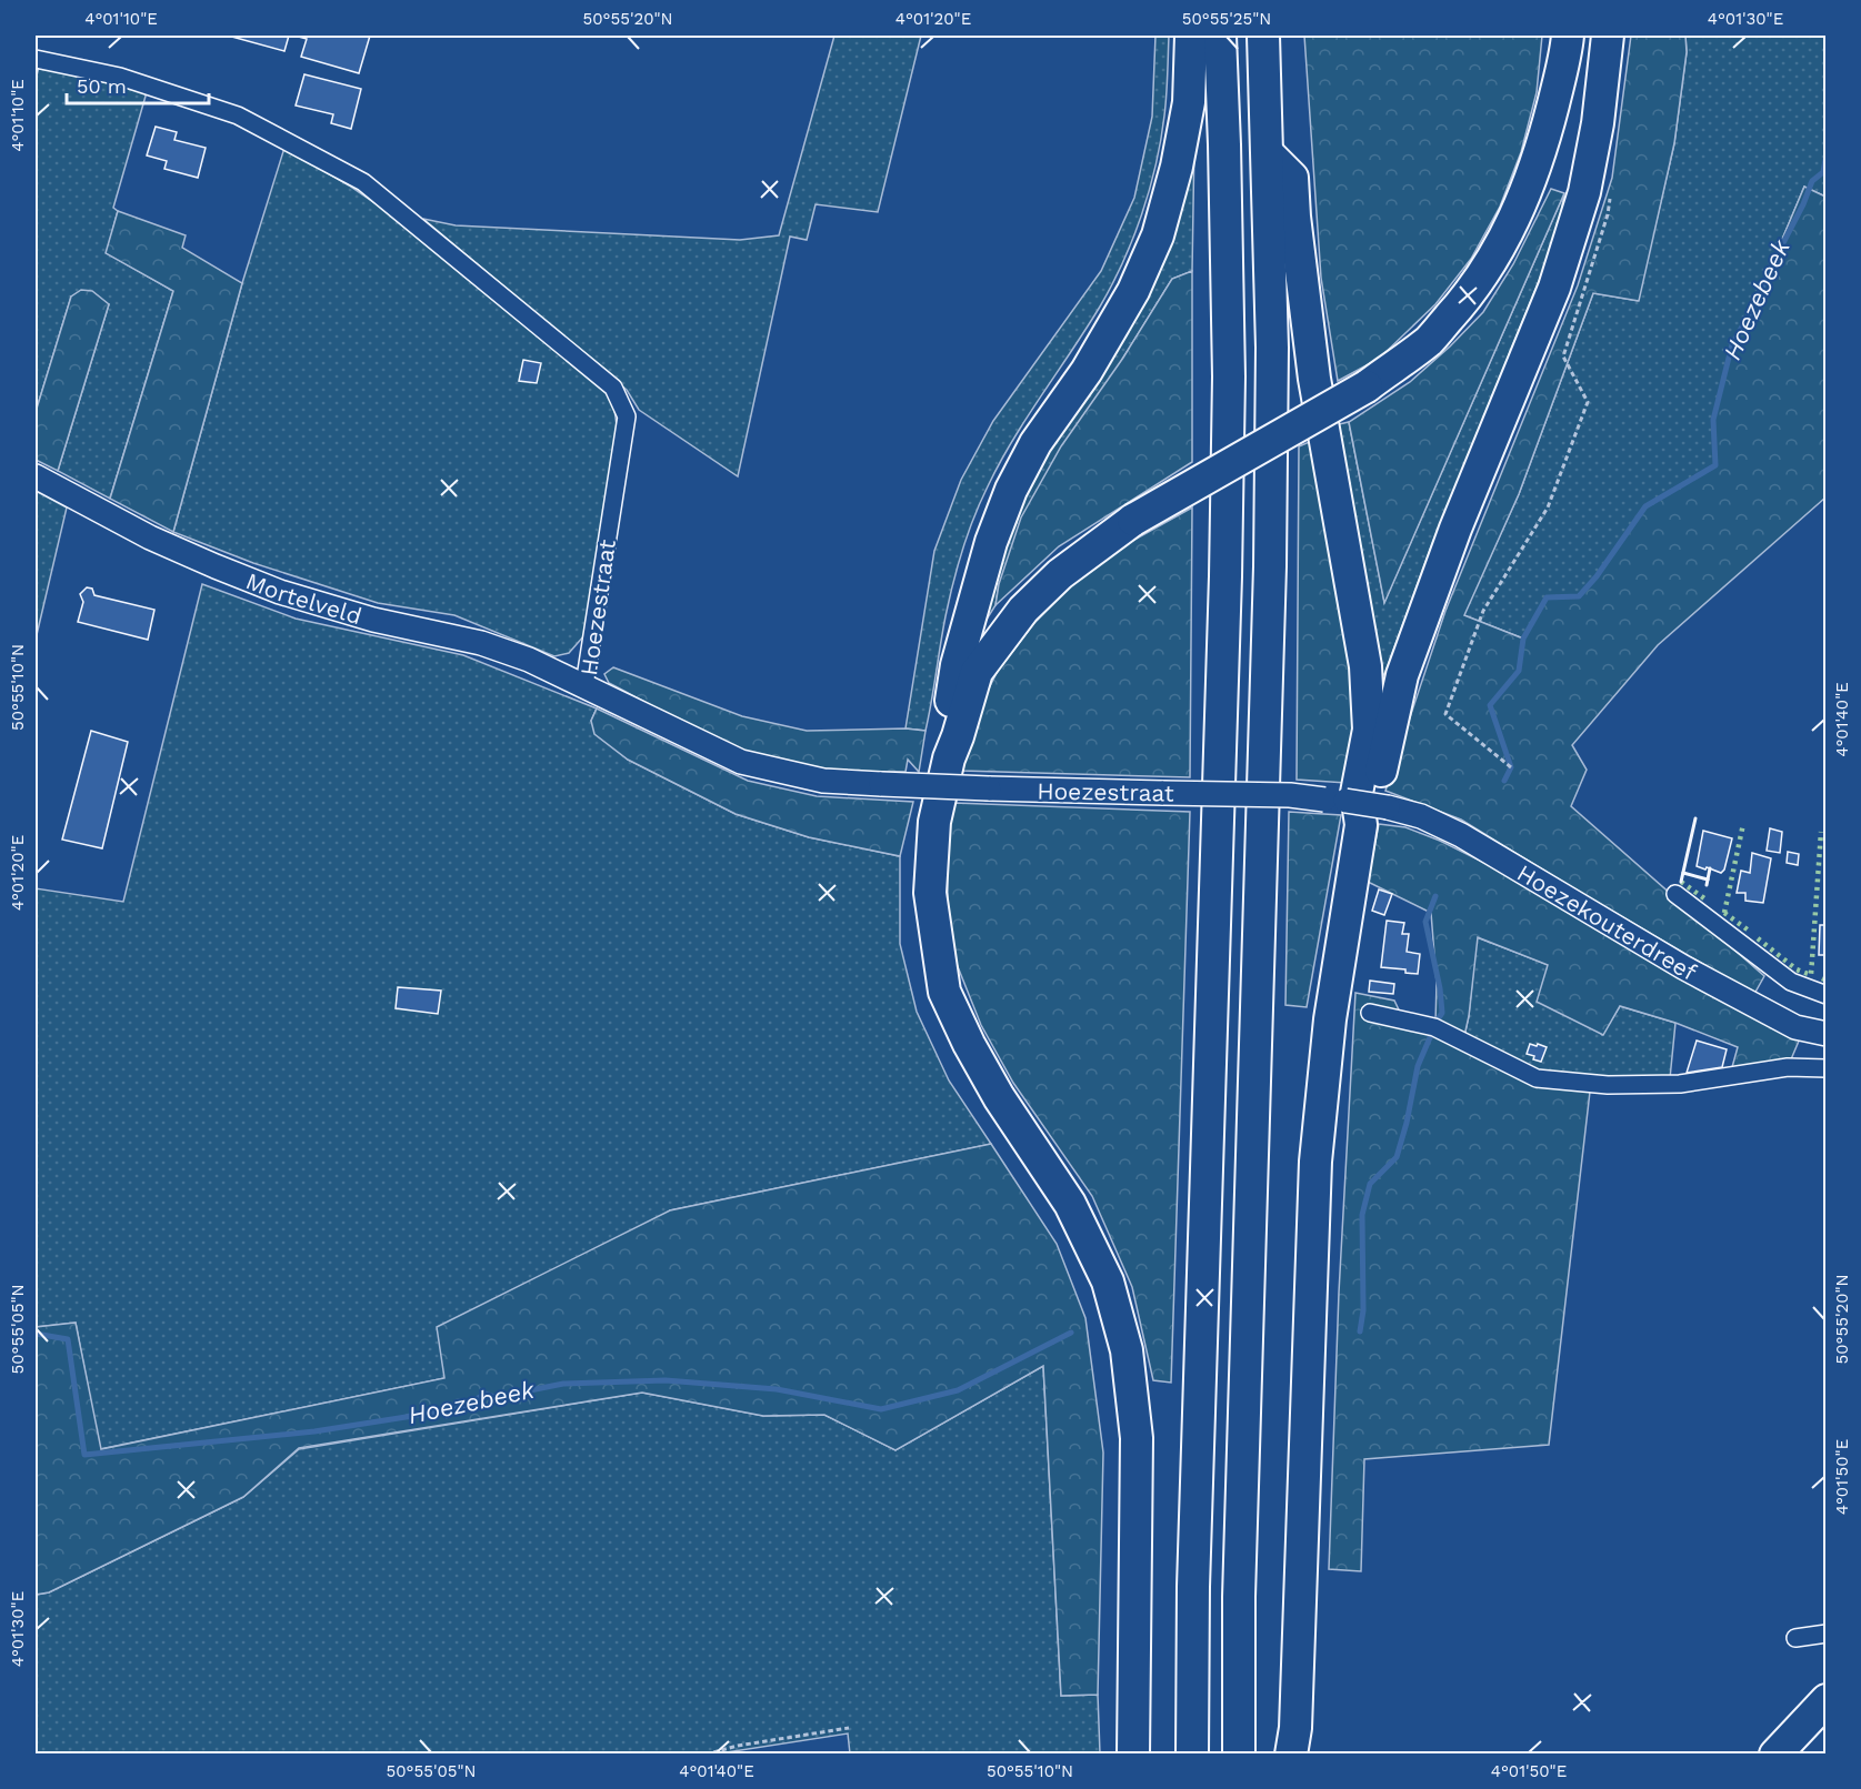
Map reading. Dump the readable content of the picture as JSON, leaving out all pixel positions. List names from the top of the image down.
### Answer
{
  "streets": {
    "street": ["Mortelveld", "Hoezestraat", "Hoezekouterdreef"]
  },
  "crossings": [
    ["Mortelveld", "Hoezestraat"],
    ["Hoezestraat", "Hoezekouterdreef"]
  ],
  "water": ["Hoezebeek"],
  "scale_bar": "50 m",
  "coordinates": [
    "4°01'10\"E",
    "50°55'20\"N",
    "4°01'20\"E",
    "50°55'25\"N",
    "4°01'30\"E",
    "50°55'10\"N",
    "4°01'40\"E",
    "50°55'05\"N",
    "4°01'50\"E"
  ]
}
